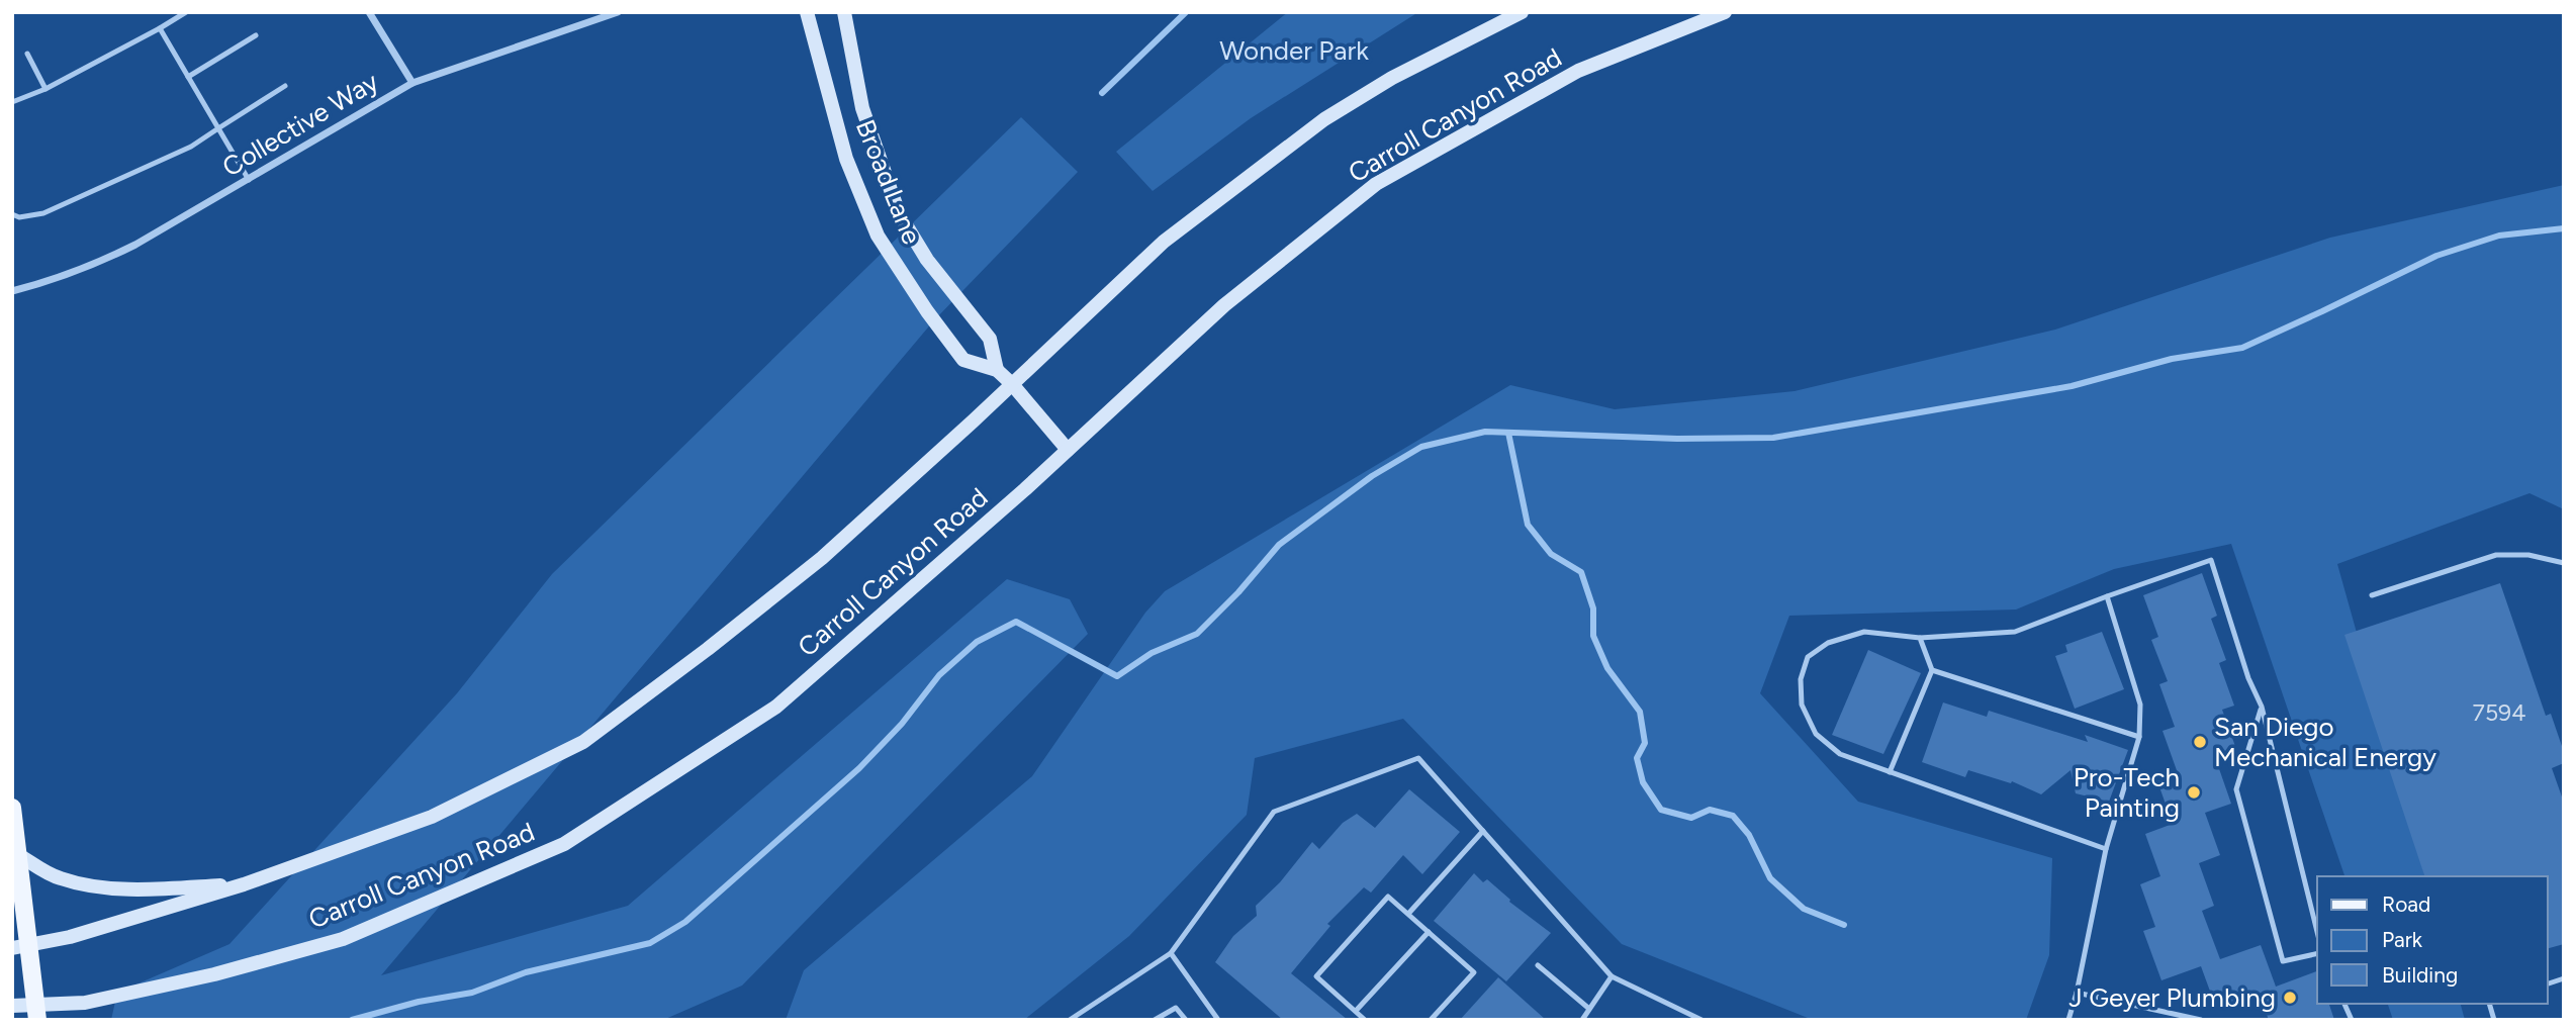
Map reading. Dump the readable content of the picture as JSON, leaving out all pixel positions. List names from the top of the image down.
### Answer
{
  "streets": {
    "main road": ["Carroll Canyon Road", "Broad Lane"],
    "street": ["Collective Way"]
  },
  "crossings": [
    ["Carroll Canyon Road", "Broad Lane"]
  ],
  "parks": ["Wonder Park"],
  "places": ["San Diego Mechanical Energy", "Pro-Tech Painting", "J Geyer Plumbing"],
  "house_numbers": ["7594"],
  "legend": ["Road", "Park", "Building"]
}
